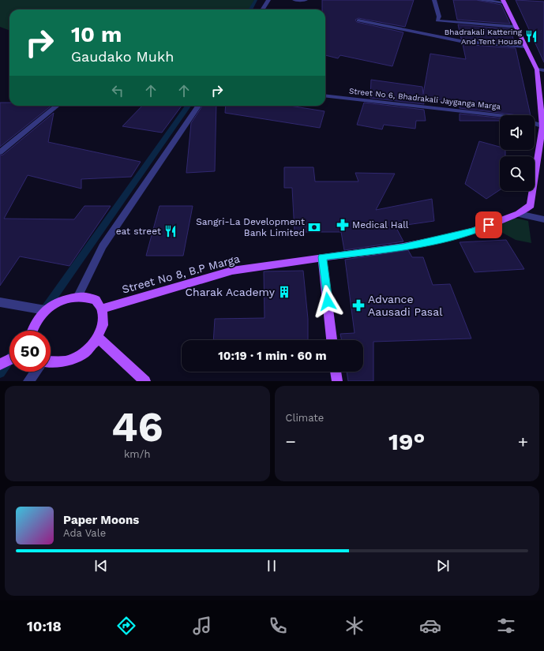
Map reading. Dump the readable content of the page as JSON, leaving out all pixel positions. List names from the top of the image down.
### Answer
{
  "streets": {
    "main road": ["Street No 8, B.P Marga"],
    "street": ["Street No 6, Bhadrakali Jayganga Marga"]
  },
  "places": {
    "restaurant": ["Bhadrakali Kattering And Tent House", "eat street"],
    "pharmacy": ["Medical Hall", "Advance Aausadi Pasal"],
    "bank": ["Sangri-La Development Bank Limited"],
    "building": ["Charak Academy"]
  },
  "page": {
    "turn": ["10 m", "Gaudako Mukh"],
    "limit": "50",
    "trip": "10:19 · 1 min · 60 m",
    "tile": [
      ["46", "km/h"],
      "Climate"
    ],
    "heat": ["−", "19°", "+"],
    "song": ["Paper Moons", "Ada Vale"],
    "tabs": "10:18"
  }
}
